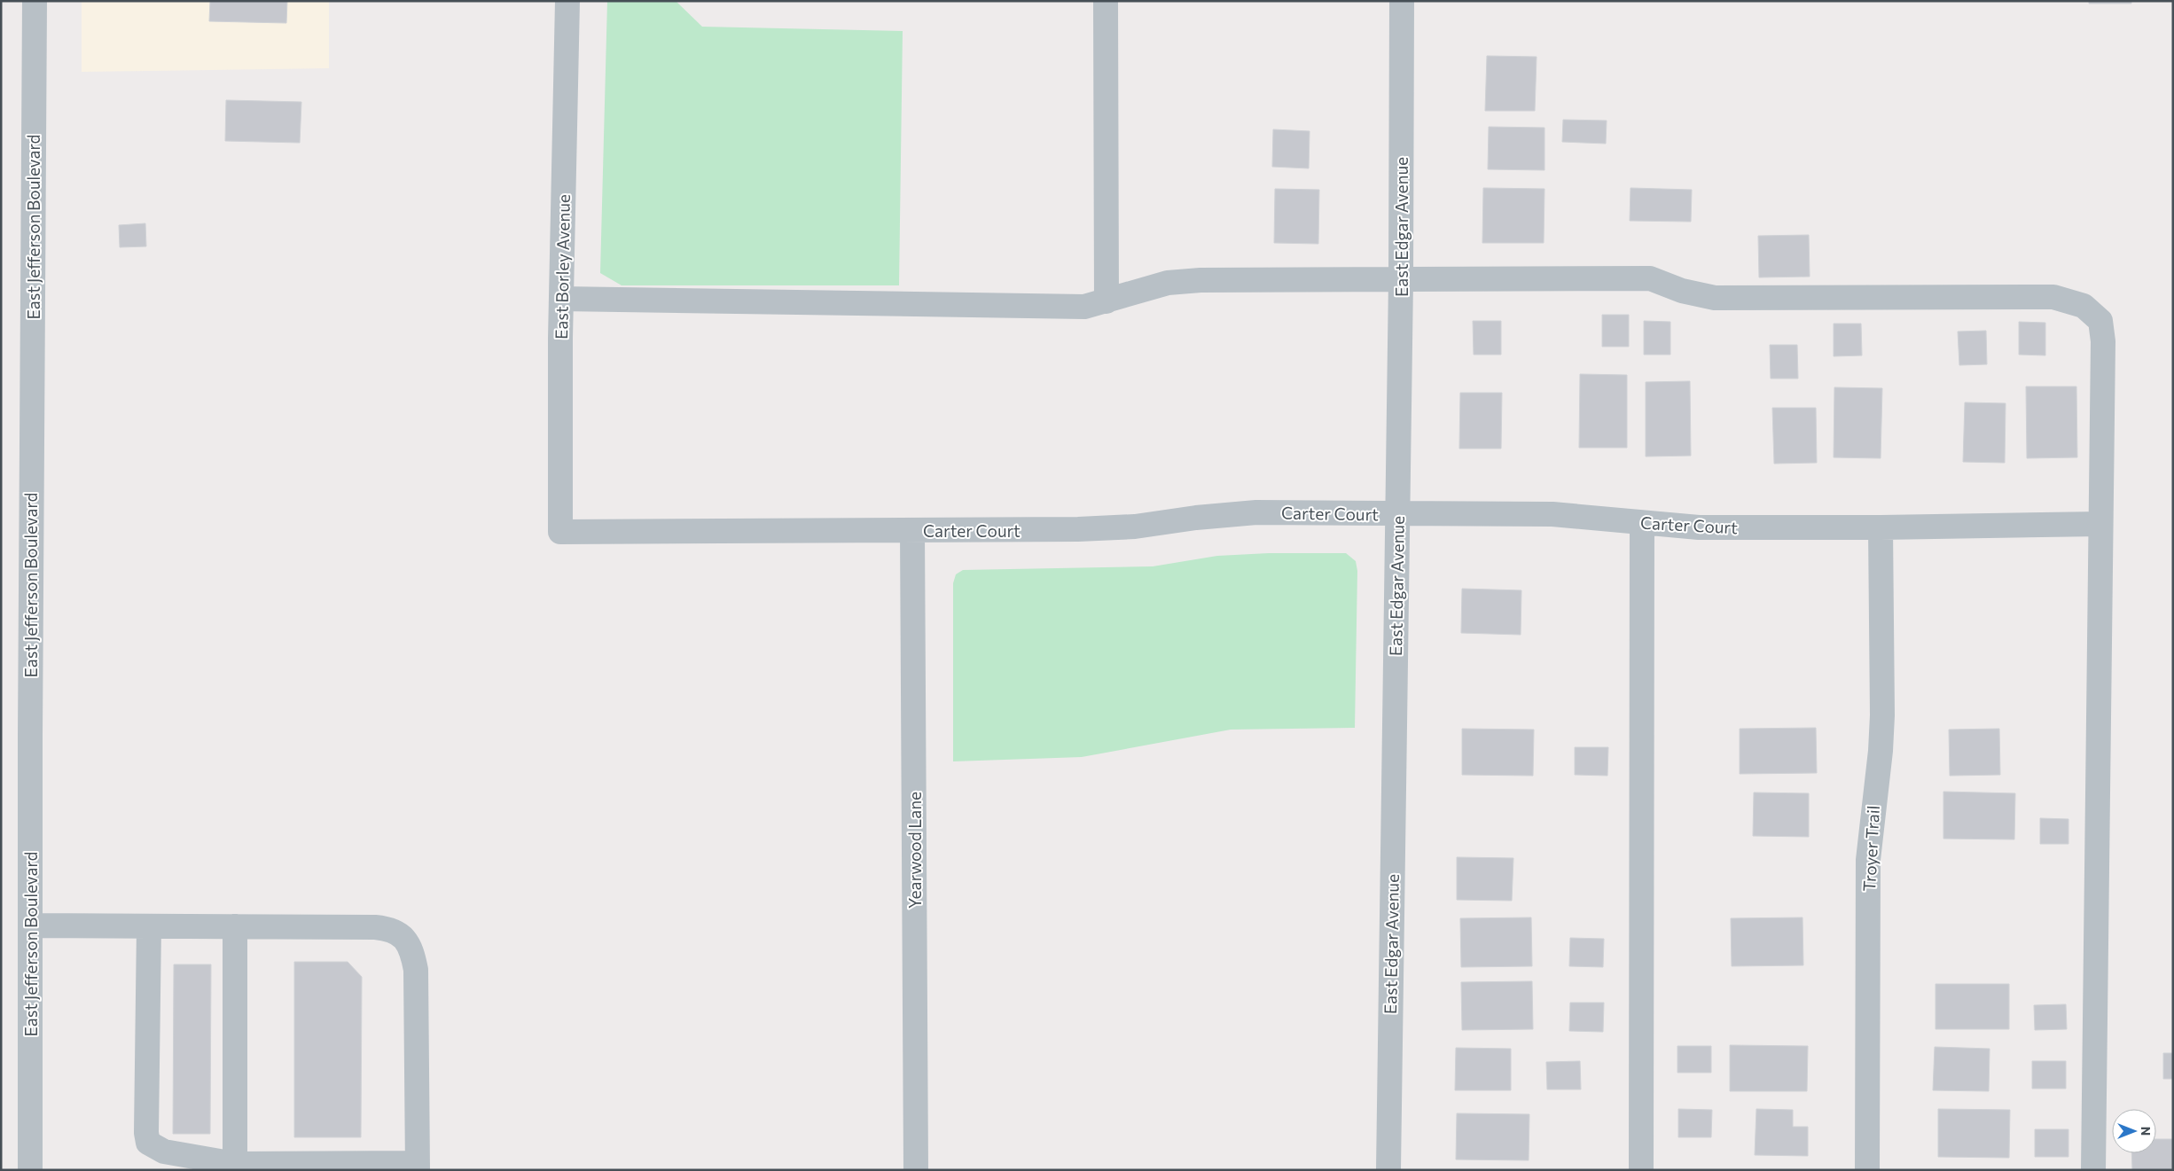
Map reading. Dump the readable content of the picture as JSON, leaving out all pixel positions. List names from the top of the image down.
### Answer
{
  "streets": {
    "street": [
      "East Jefferson Boulevard",
      "East Edgar Avenue",
      "East Borley Avenue",
      "Carter Court",
      "Troyer Trail",
      "Yearwood Lane"
    ]
  },
  "crossings": [
    ["East Edgar Avenue", "Carter Court"],
    ["East Borley Avenue", "Carter Court"],
    ["Carter Court", "Troyer Trail"],
    ["Carter Court", "Yearwood Lane"]
  ],
  "north": "right"
}
